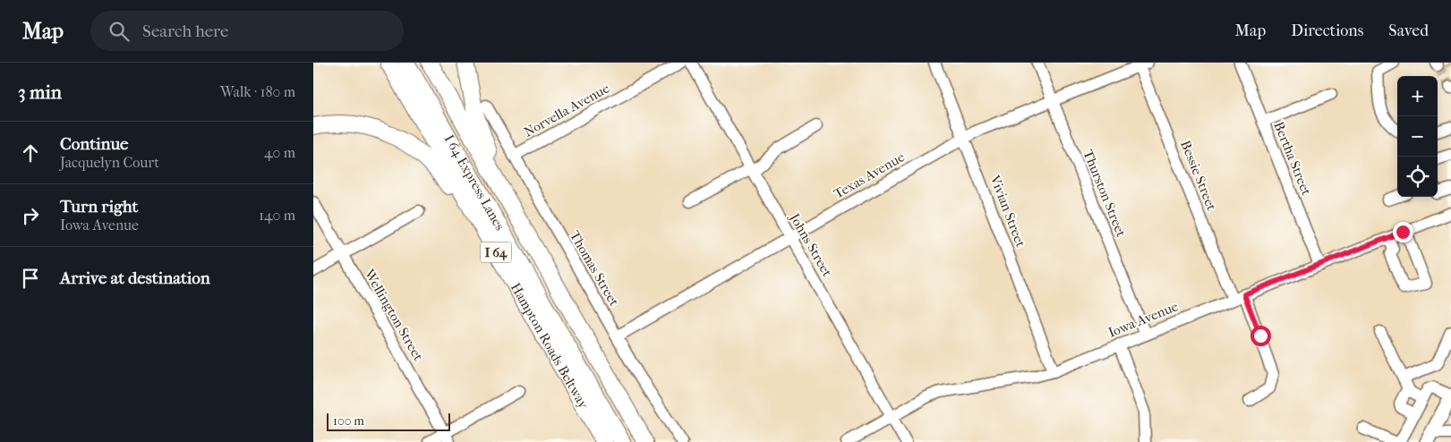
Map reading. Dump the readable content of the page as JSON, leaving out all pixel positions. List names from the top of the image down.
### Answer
{
  "streets": {
    "highway": ["I 64 Express Lanes", "I 64", "Hampton Roads Beltway"],
    "street": [
      "Norvella Avenue",
      "Bertha Street",
      "Texas Avenue",
      "Bessie Street",
      "Thurston Street",
      "Vivian Street",
      "Johns Street",
      "Thomas Street",
      "Wellington Street",
      "Iowa Avenue"
    ]
  },
  "crossings": [
    ["Norvella Avenue", "Thomas Street"],
    ["Bertha Street", "Iowa Avenue"],
    ["Texas Avenue", "Bessie Street"],
    ["Texas Avenue", "Thurston Street"],
    ["Texas Avenue", "Vivian Street"],
    ["Texas Avenue", "Johns Street"],
    ["Texas Avenue", "Thomas Street"],
    ["Bessie Street", "Iowa Avenue"],
    ["Thurston Street", "Iowa Avenue"],
    ["Vivian Street", "Iowa Avenue"],
    ["Johns Street", "Iowa Avenue"]
  ],
  "scale_bar": "100 m",
  "page": {
    "header": "Map",
    "search": "Search here",
    "nav": ["Map", "Directions", "Saved"],
    "heading": ["3 min", "Walk · 180 m"],
    "map_buttons": ["+", "−"],
    "list": [
      ["Continue", "Jacquelyn Court", "40 m"],
      ["Turn right", "Iowa Avenue", "140 m"],
      "Arrive at destination"
    ],
    "scale": "100 m"
  }
}
